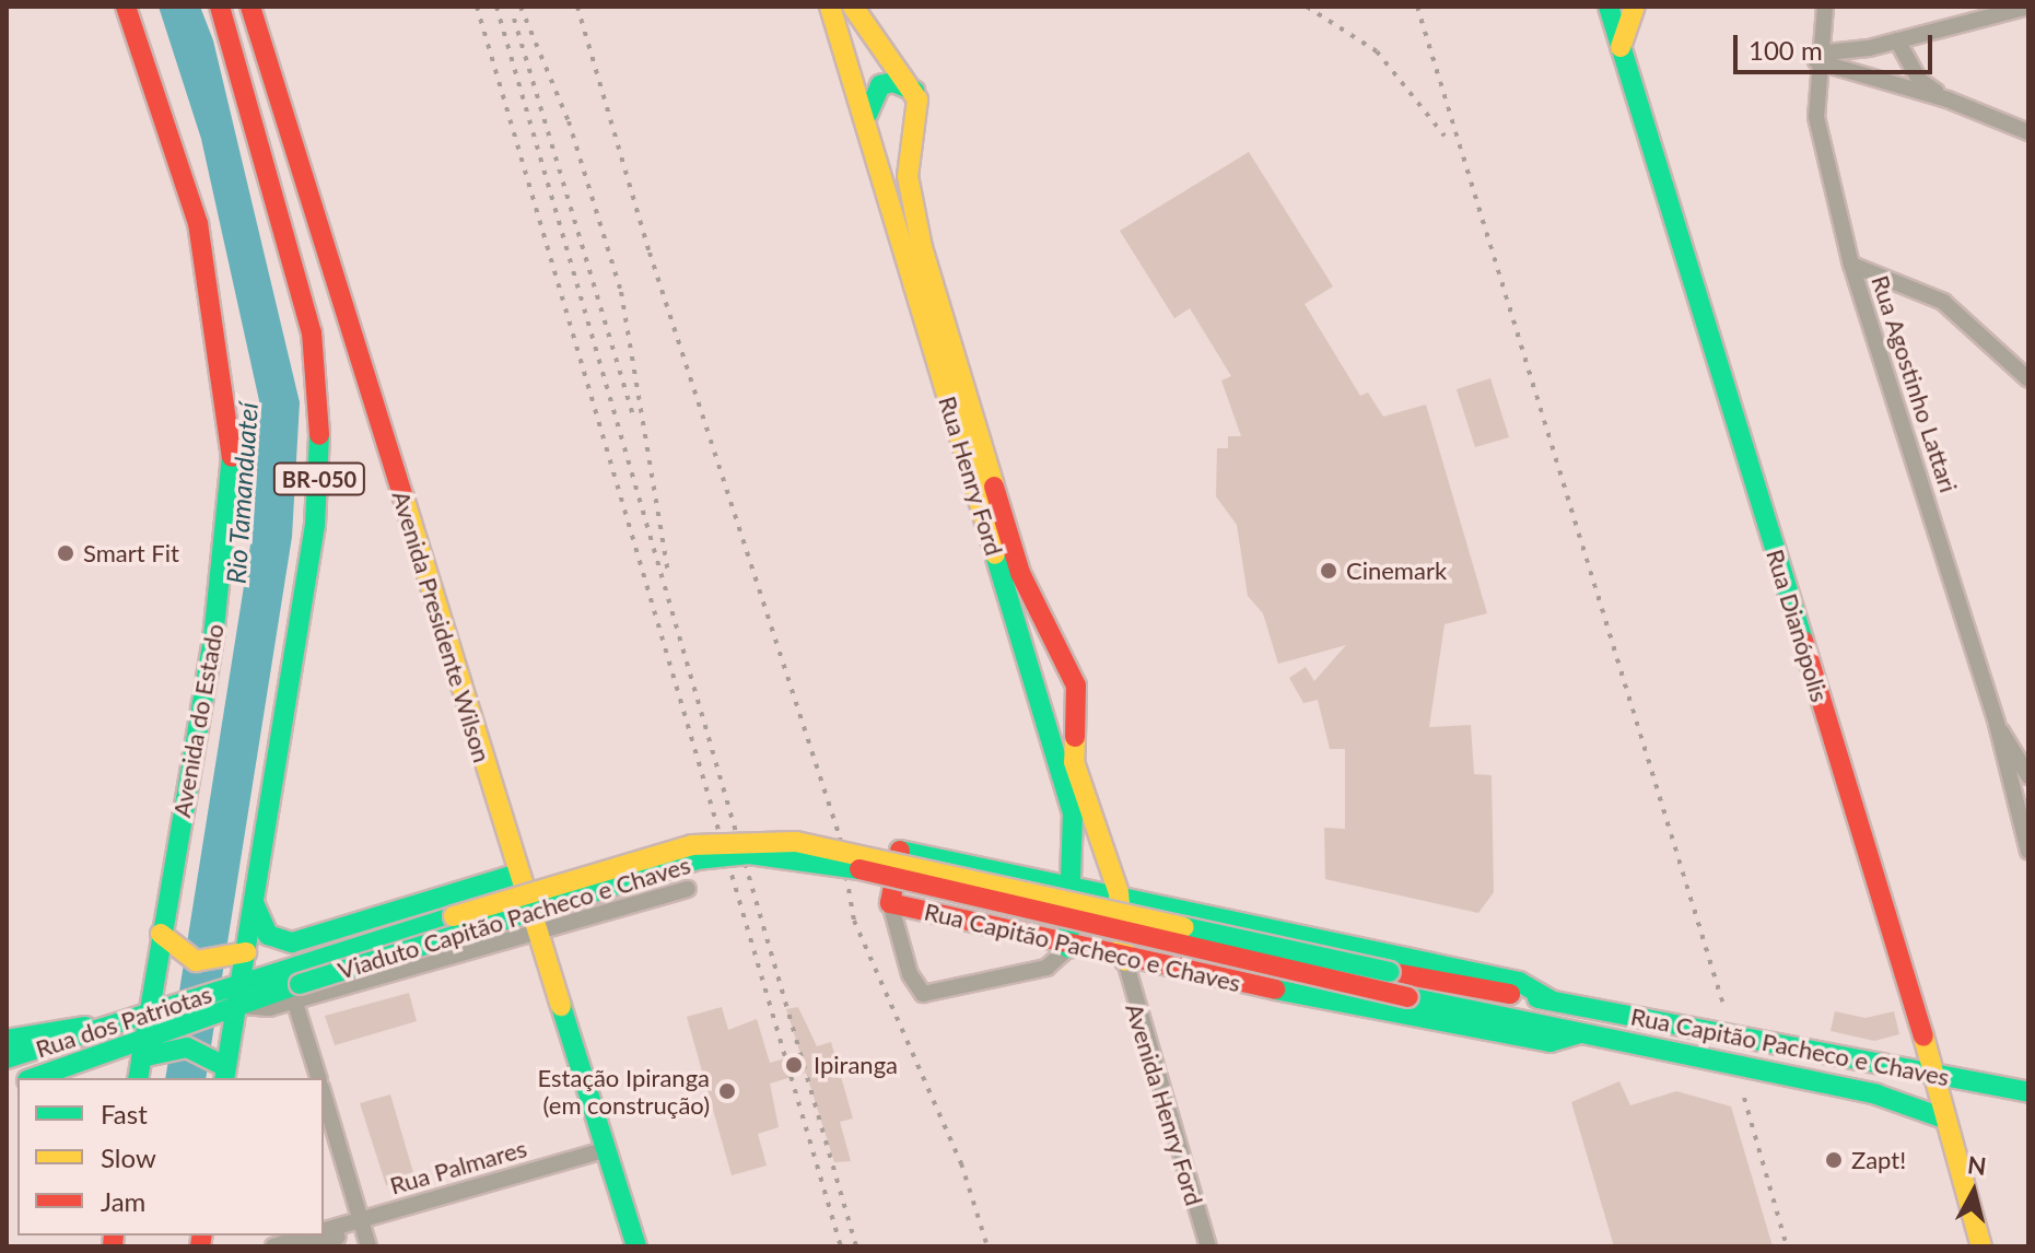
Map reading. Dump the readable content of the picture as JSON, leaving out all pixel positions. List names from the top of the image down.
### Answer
{
  "streets": {
    "main road": [
      "Rua Henry Ford",
      "BR-050",
      "Rua Dianópolis",
      "Avenida Presidente Wilson",
      "Avenida do Estado",
      "Viaduto Capitão Pacheco e Chaves",
      "Rua Capitão Pacheco e Chaves",
      "Rua dos Patriotas"
    ],
    "street": ["Rua Agostinho Lattari", "Avenida Henry Ford", "Rua Palmares"]
  },
  "crossings": [
    ["Rua Henry Ford", "Rua Capitão Pacheco e Chaves"],
    ["BR-050", "Viaduto Capitão Pacheco e Chaves"],
    ["BR-050", "Rua dos Patriotas"],
    ["Rua Dianópolis", "Rua Capitão Pacheco e Chaves"],
    ["Avenida Presidente Wilson", "Rua Palmares"],
    ["Avenida do Estado", "Rua dos Patriotas"],
    ["Viaduto Capitão Pacheco e Chaves", "Rua Capitão Pacheco e Chaves"],
    ["Viaduto Capitão Pacheco e Chaves", "Rua dos Patriotas"],
    ["Rua Capitão Pacheco e Chaves", "Avenida Henry Ford"]
  ],
  "water": ["Rio Tamanduateí"],
  "places": [
    "Smart Fit",
    "Cinemark",
    "Ipiranga",
    "Estação Ipiranga (em construção)",
    "Zapt!"
  ],
  "legend": ["Fast", "Slow", "Jam"],
  "scale_bar": "100 m",
  "north": "top"
}
